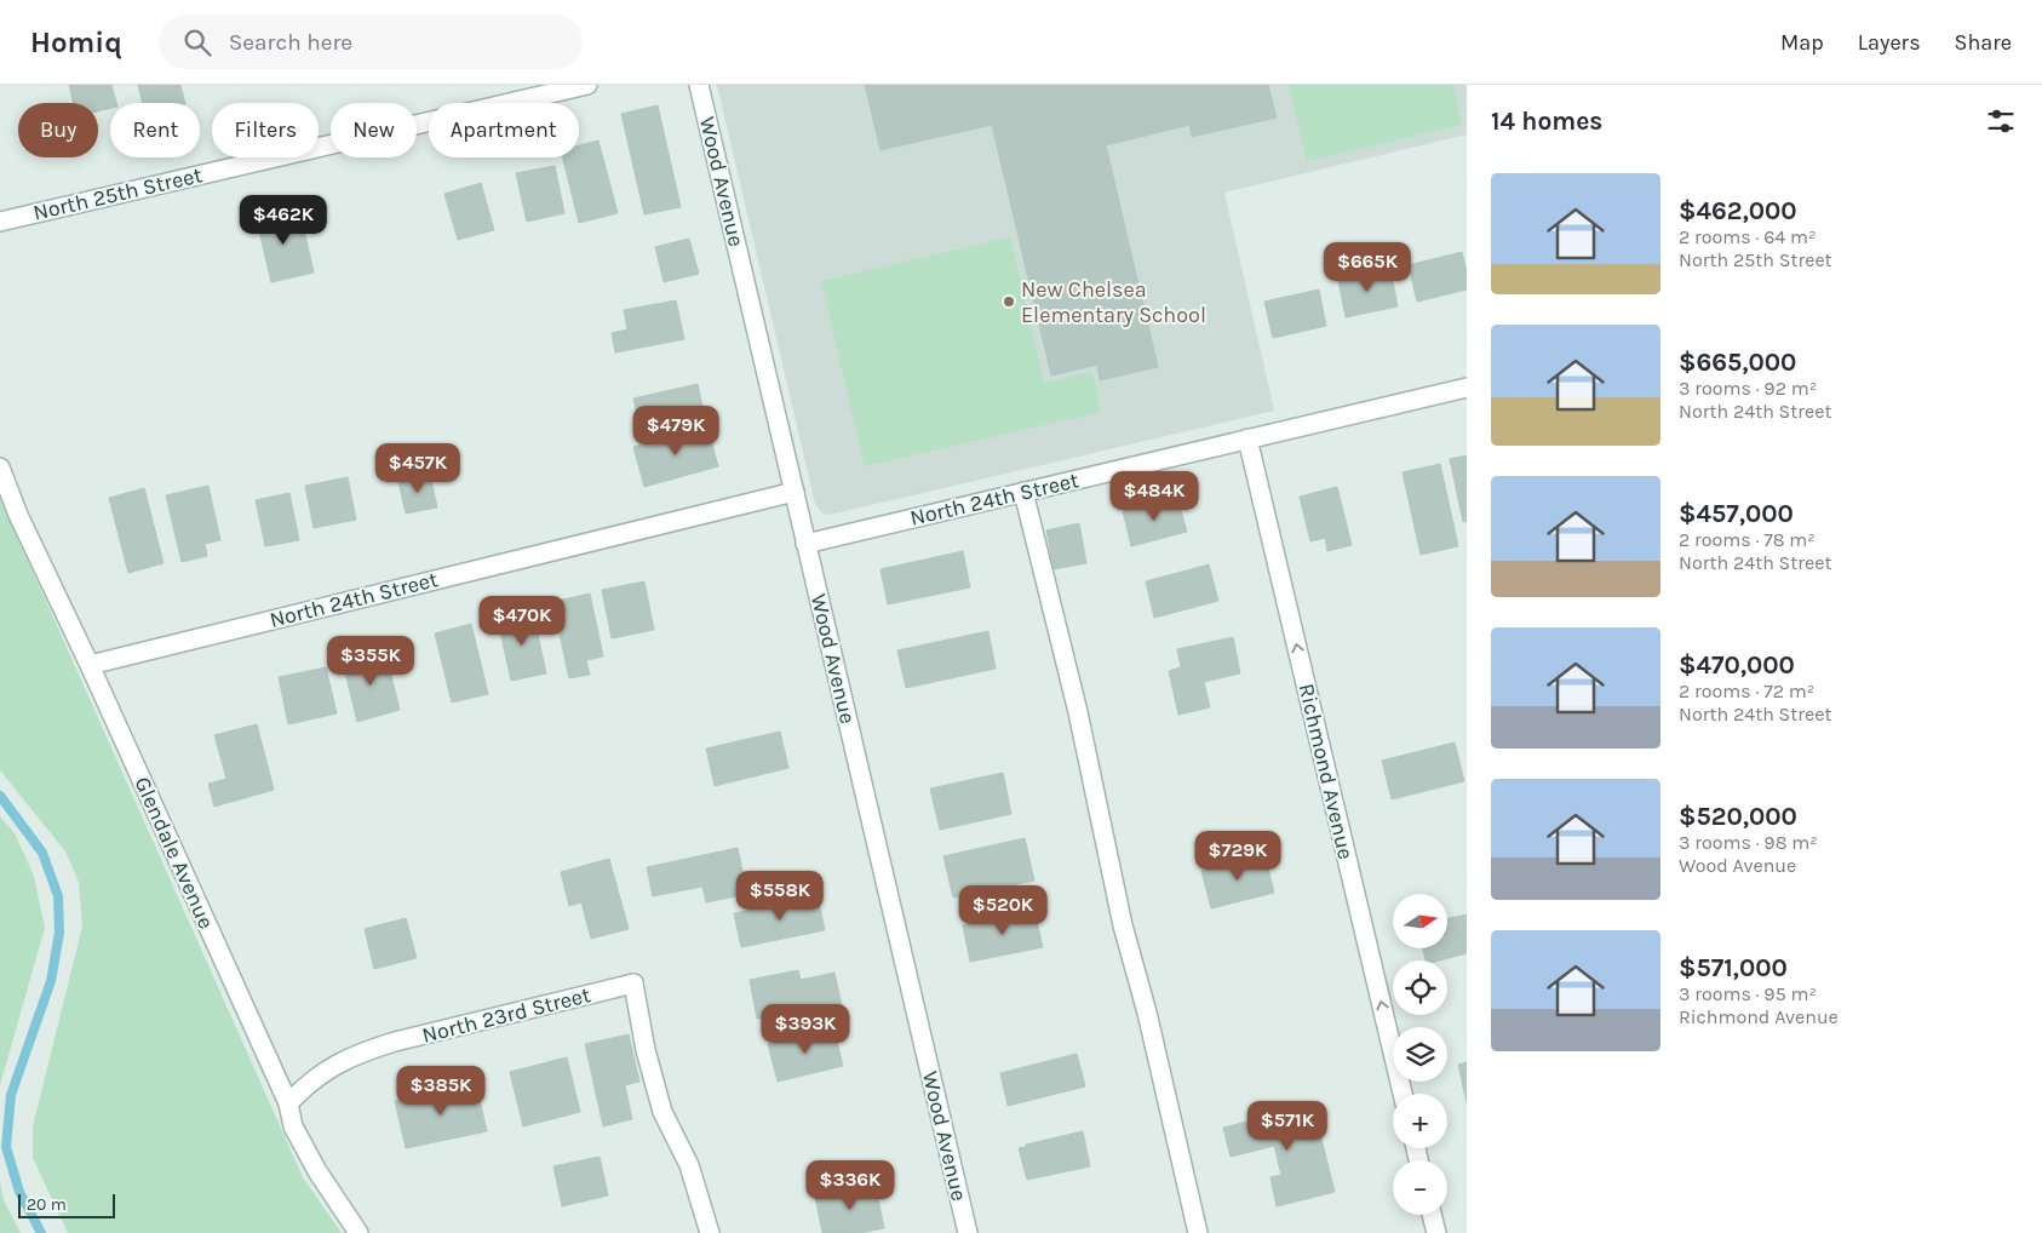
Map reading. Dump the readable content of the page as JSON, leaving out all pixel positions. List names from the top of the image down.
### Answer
{
  "streets": {
    "street": [
      "Wood Avenue",
      "North 25th Street",
      "North 24th Street",
      "Richmond Avenue",
      "Glendale Avenue",
      "North 23rd Street"
    ]
  },
  "crossings": [
    ["Wood Avenue", "North 24th Street"],
    ["North 24th Street", "Richmond Avenue"],
    ["North 24th Street", "Glendale Avenue"],
    ["Glendale Avenue", "North 23rd Street"]
  ],
  "one_way": ["Richmond Avenue"],
  "places": ["New Chelsea Elementary School"],
  "scale_bar": "20 m",
  "north": "right",
  "page": {
    "header": "Homiq",
    "search": "Search here",
    "nav": ["Map", "Layers", "Share"],
    "heading": "14 homes",
    "chip": [
      "Buy",
      "Rent",
      "Filters",
      "New",
      "Apartment"
    ],
    "list": [
      {
        "name": "$462,000",
        "note": "2 rooms · 64 m² · North 25th Street"
      },
      {
        "name": "$665,000",
        "note": "3 rooms · 92 m² · North 24th Street"
      },
      {
        "name": "$457,000",
        "note": "2 rooms · 78 m² · North 24th Street"
      },
      {
        "name": "$470,000",
        "note": "2 rooms · 72 m² · North 24th Street"
      },
      {
        "name": "$520,000",
        "note": "3 rooms · 98 m² · Wood Avenue"
      },
      {
        "name": "$571,000",
        "note": "3 rooms · 95 m² · Richmond Avenue"
      }
    ],
    "price": [
      "$462K",
      "$665K",
      "$479K",
      "$457K",
      "$484K",
      "$470K",
      "$355K",
      "$729K",
      "$558K",
      "$520K",
      "$393K",
      "$385K",
      "$571K",
      "$336K"
    ],
    "map_buttons": ["+", "−"],
    "scale": "20 m"
  }
}
